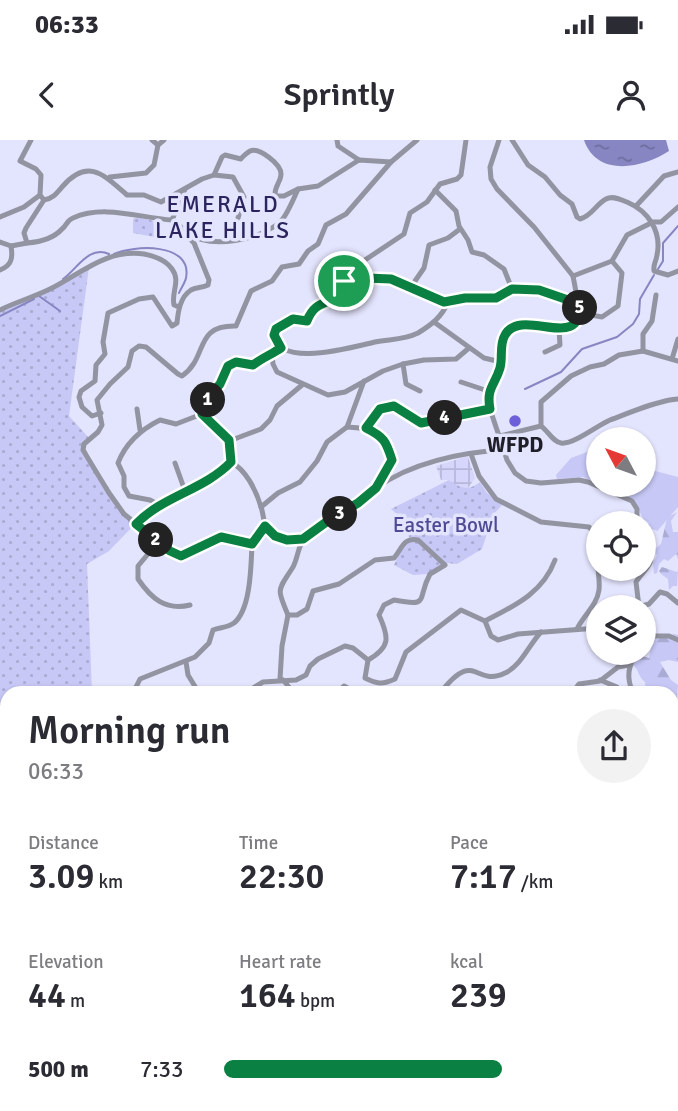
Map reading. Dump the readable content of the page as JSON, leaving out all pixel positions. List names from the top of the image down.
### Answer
{
  "districts": ["EMERALD LAKE HILLS"],
  "parks": ["Easter Bowl"],
  "places": ["WFPD"],
  "north": "top left",
  "page": {
    "status": "06:33",
    "header": "Sprintly",
    "pins": [
      "5",
      "1",
      "4",
      "3",
      "2"
    ],
    "heading": ["Morning run", "06:33"],
    "stats": [
      ["Distance", "3.09 km"],
      ["Time", "22:30"],
      ["Pace", "7:17 /km"],
      ["Elevation", "44 m"],
      ["Heart rate", "164 bpm"],
      ["kcal", "239"]
    ],
    "list": [
      {
        "name": "500 m",
        "note": "7:33"
      }
    ]
  }
}
